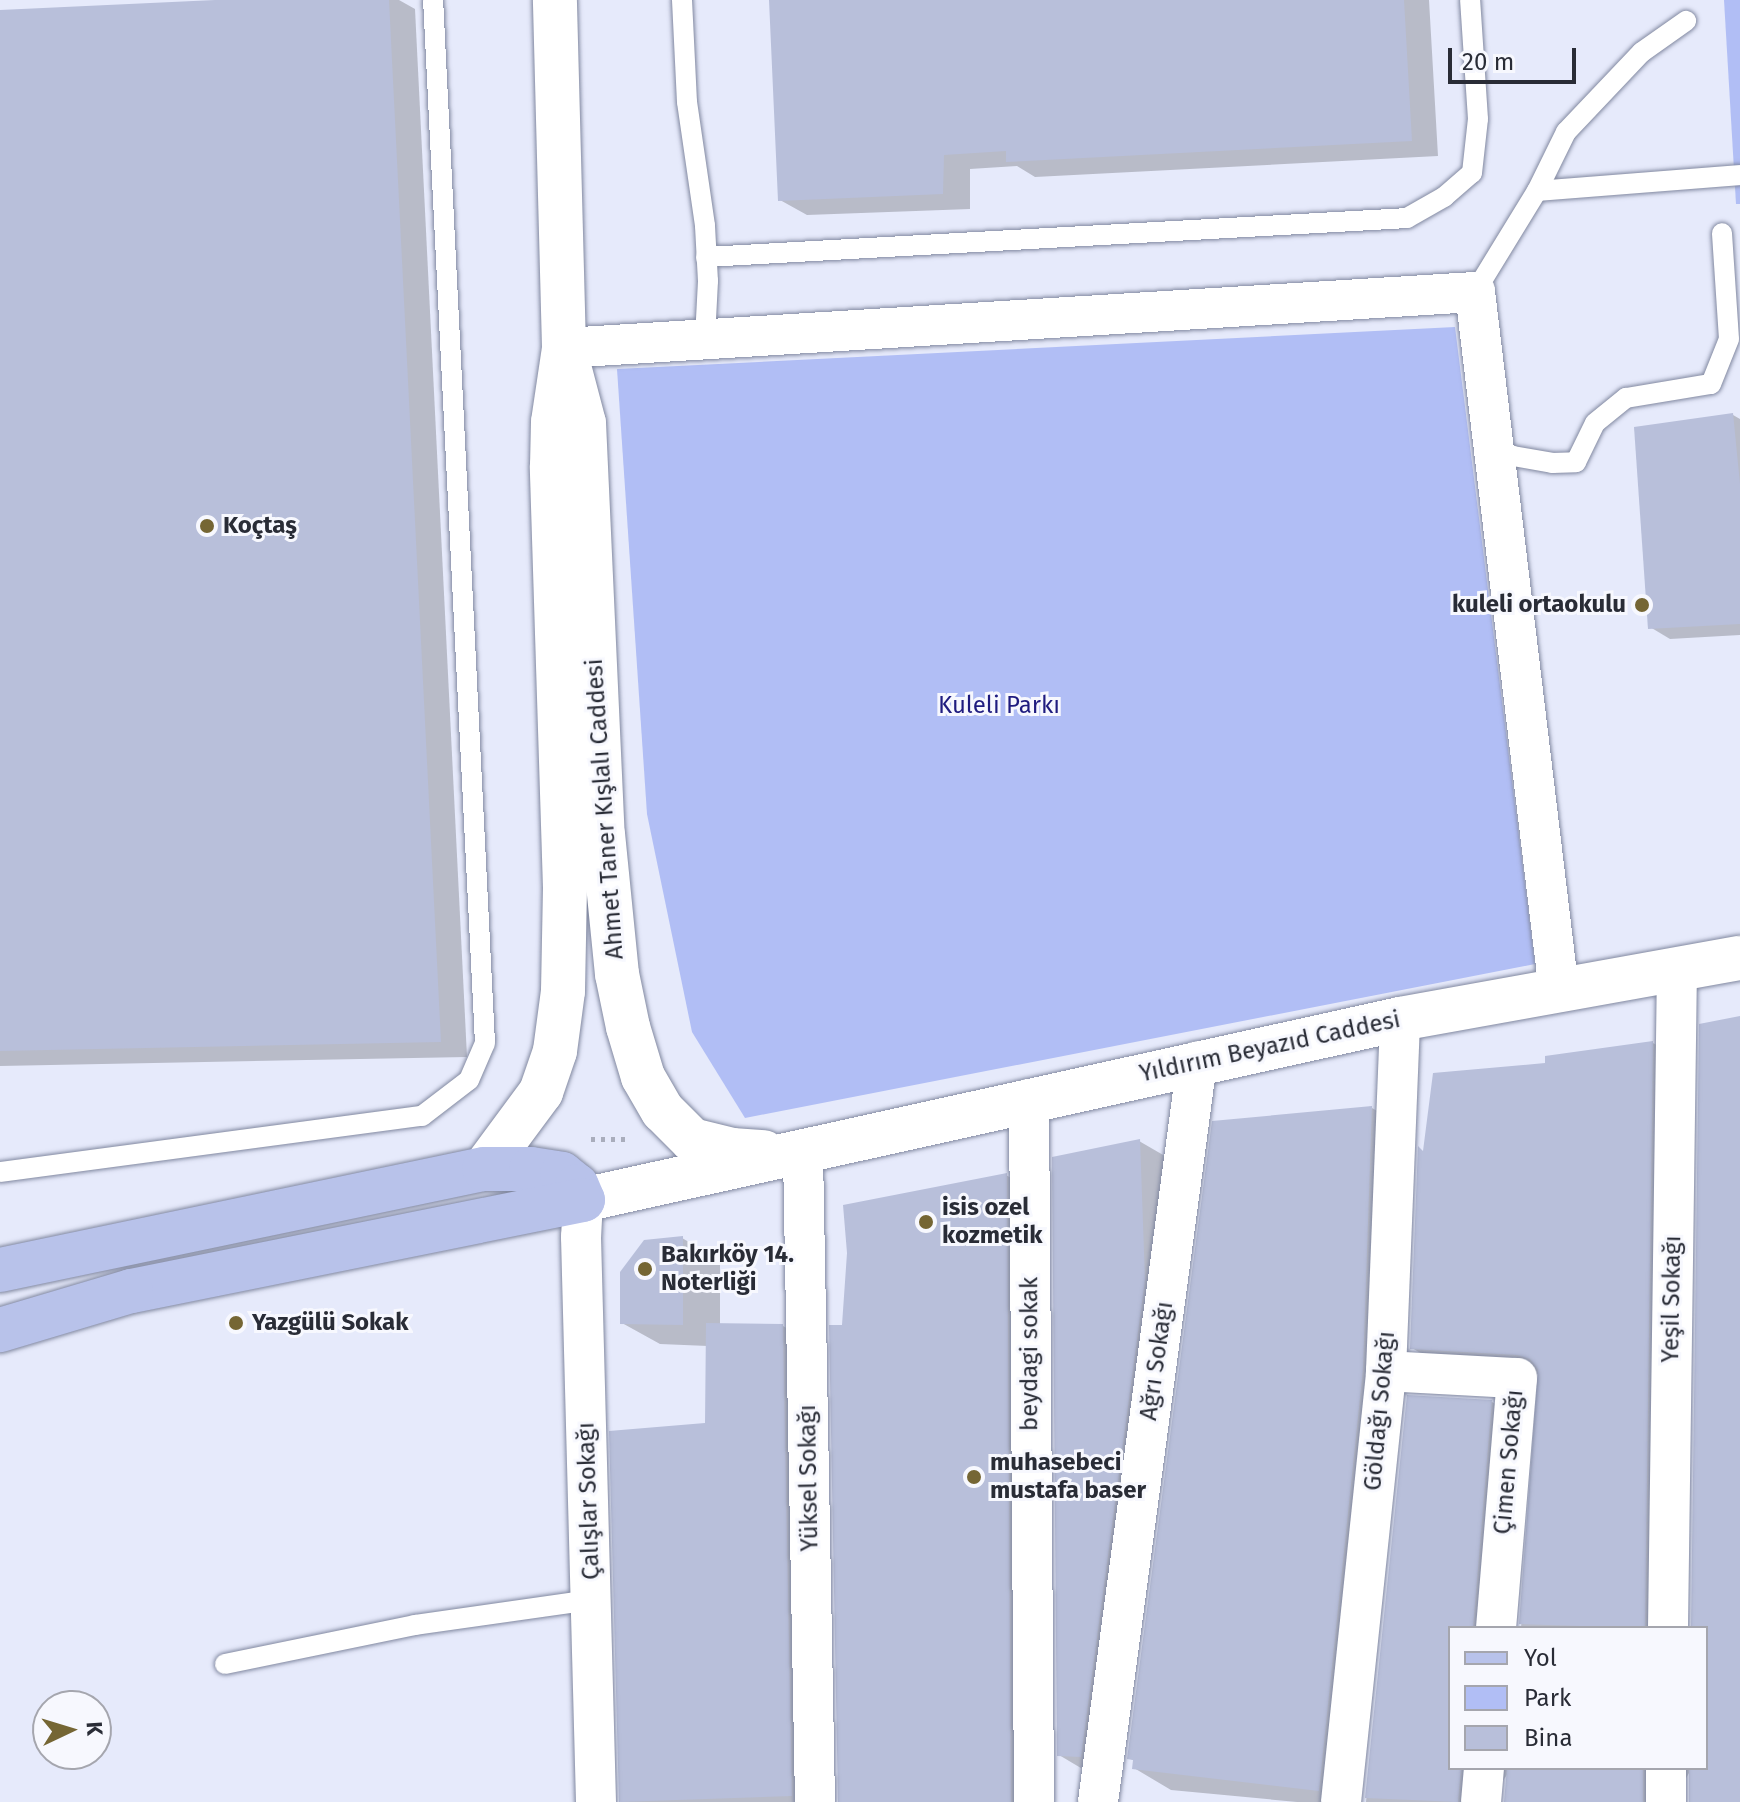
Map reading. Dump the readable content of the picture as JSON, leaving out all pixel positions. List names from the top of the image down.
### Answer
{
  "streets": {
    "main road": ["Ahmet Taner Kışlalı Caddesi", "Yıldırım Beyazıd Caddesi"],
    "street": [
      "Yeşil Sokağı",
      "beydagi sokak",
      "Ağrı Sokağı",
      "Göldağı Sokağı",
      "Çimen Sokağı",
      "Yüksel Sokağı",
      "Çalışlar Sokağı"
    ]
  },
  "crossings": [
    ["Yıldırım Beyazıd Caddesi", "Yeşil Sokağı"],
    ["Yıldırım Beyazıd Caddesi", "beydagi sokak"],
    ["Yıldırım Beyazıd Caddesi", "Ağrı Sokağı"],
    ["Yıldırım Beyazıd Caddesi", "Göldağı Sokağı"],
    ["Yıldırım Beyazıd Caddesi", "Yüksel Sokağı"],
    ["Yıldırım Beyazıd Caddesi", "Çalışlar Sokağı"],
    ["Göldağı Sokağı", "Çimen Sokağı"]
  ],
  "parks": ["Kuleli Parkı"],
  "places": [
    "Koçtaş",
    "kuleli ortaokulu",
    "isis ozel kozmetik",
    "Bakırköy 14. Noterliği",
    "Yazgülü Sokak",
    "muhasebeci mustafa baser"
  ],
  "legend": ["Yol", "Park", "Bina"],
  "scale_bar": "20 m",
  "north": "right"
}
